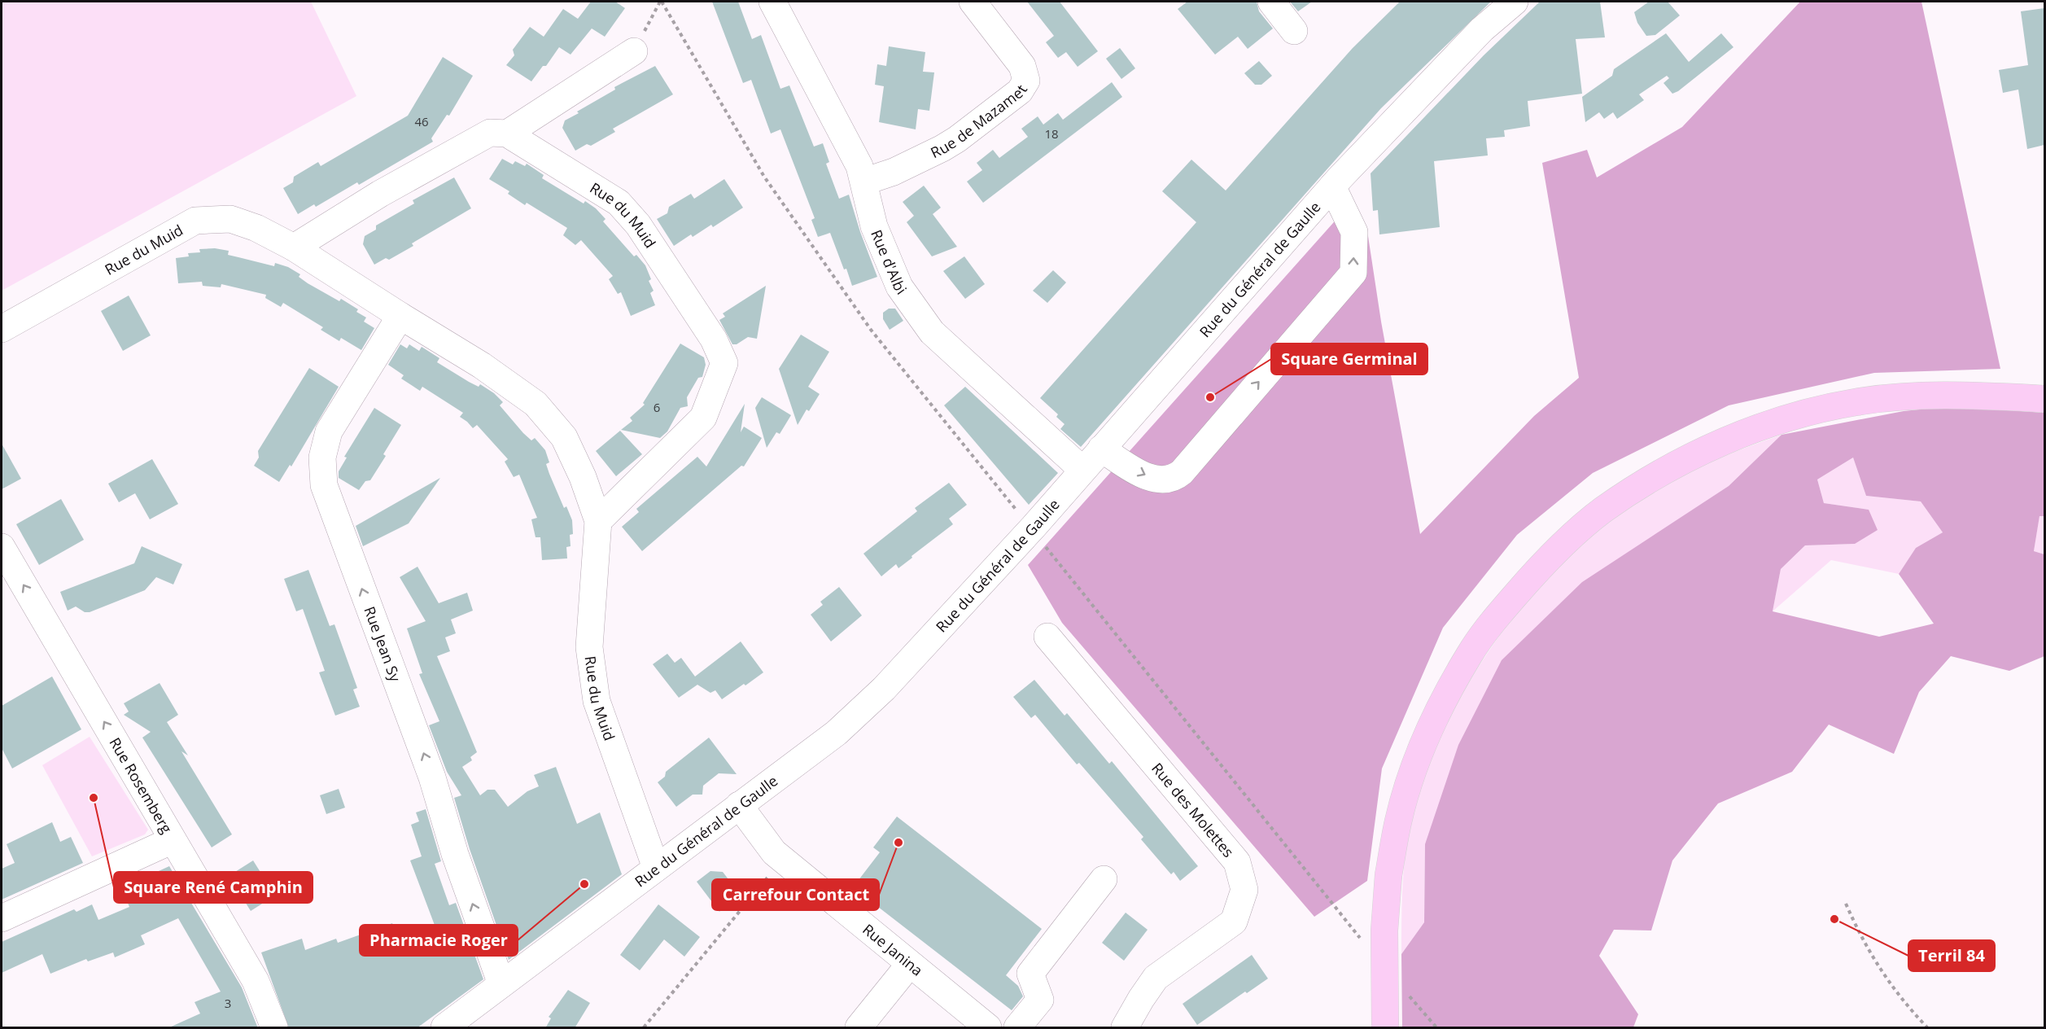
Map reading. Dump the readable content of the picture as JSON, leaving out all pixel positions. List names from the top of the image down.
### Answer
{
  "streets": {
    "street": [
      "Rue de Mazamet",
      "Rue du Muid",
      "Rue d'Albi",
      "Rue du Général de Gaulle",
      "Rue Jean Sy",
      "Rue Rosemberg",
      "Rue des Molettes",
      "Rue Janina"
    ]
  },
  "crossings": [
    ["Rue de Mazamet", "Rue d'Albi"],
    ["Rue du Muid", "Rue du Général de Gaulle"],
    ["Rue du Muid", "Rue Jean Sy"],
    ["Rue d'Albi", "Rue du Général de Gaulle"],
    ["Rue du Général de Gaulle", "Rue Jean Sy"],
    ["Rue du Général de Gaulle", "Rue Janina"]
  ],
  "one_way": ["Rue Jean Sy", "Rue Rosemberg"],
  "places": [
    "Square Germinal",
    "Square René Camphin",
    "Carrefour Contact",
    "Pharmacie Roger",
    "Terril 84"
  ],
  "house_numbers": [
    "46",
    "18",
    "6",
    "3"
  ]
}
